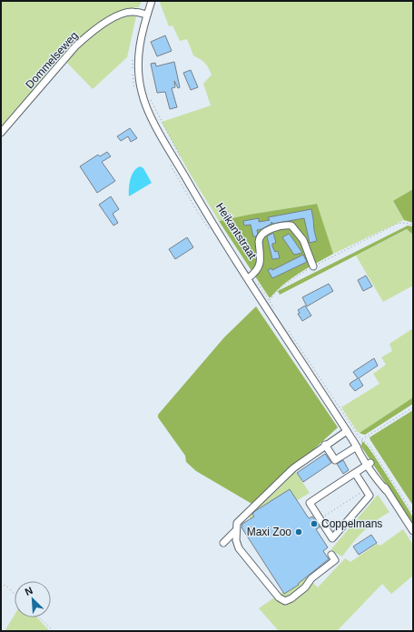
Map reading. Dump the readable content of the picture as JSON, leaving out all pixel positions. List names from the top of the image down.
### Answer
{
  "streets": {
    "street": ["Dommelseweg", "Heikantstraat"]
  },
  "crossings": [
    ["Dommelseweg", "Heikantstraat"]
  ],
  "places": ["Coppelmans", "Maxi Zoo"],
  "north": "top left"
}
